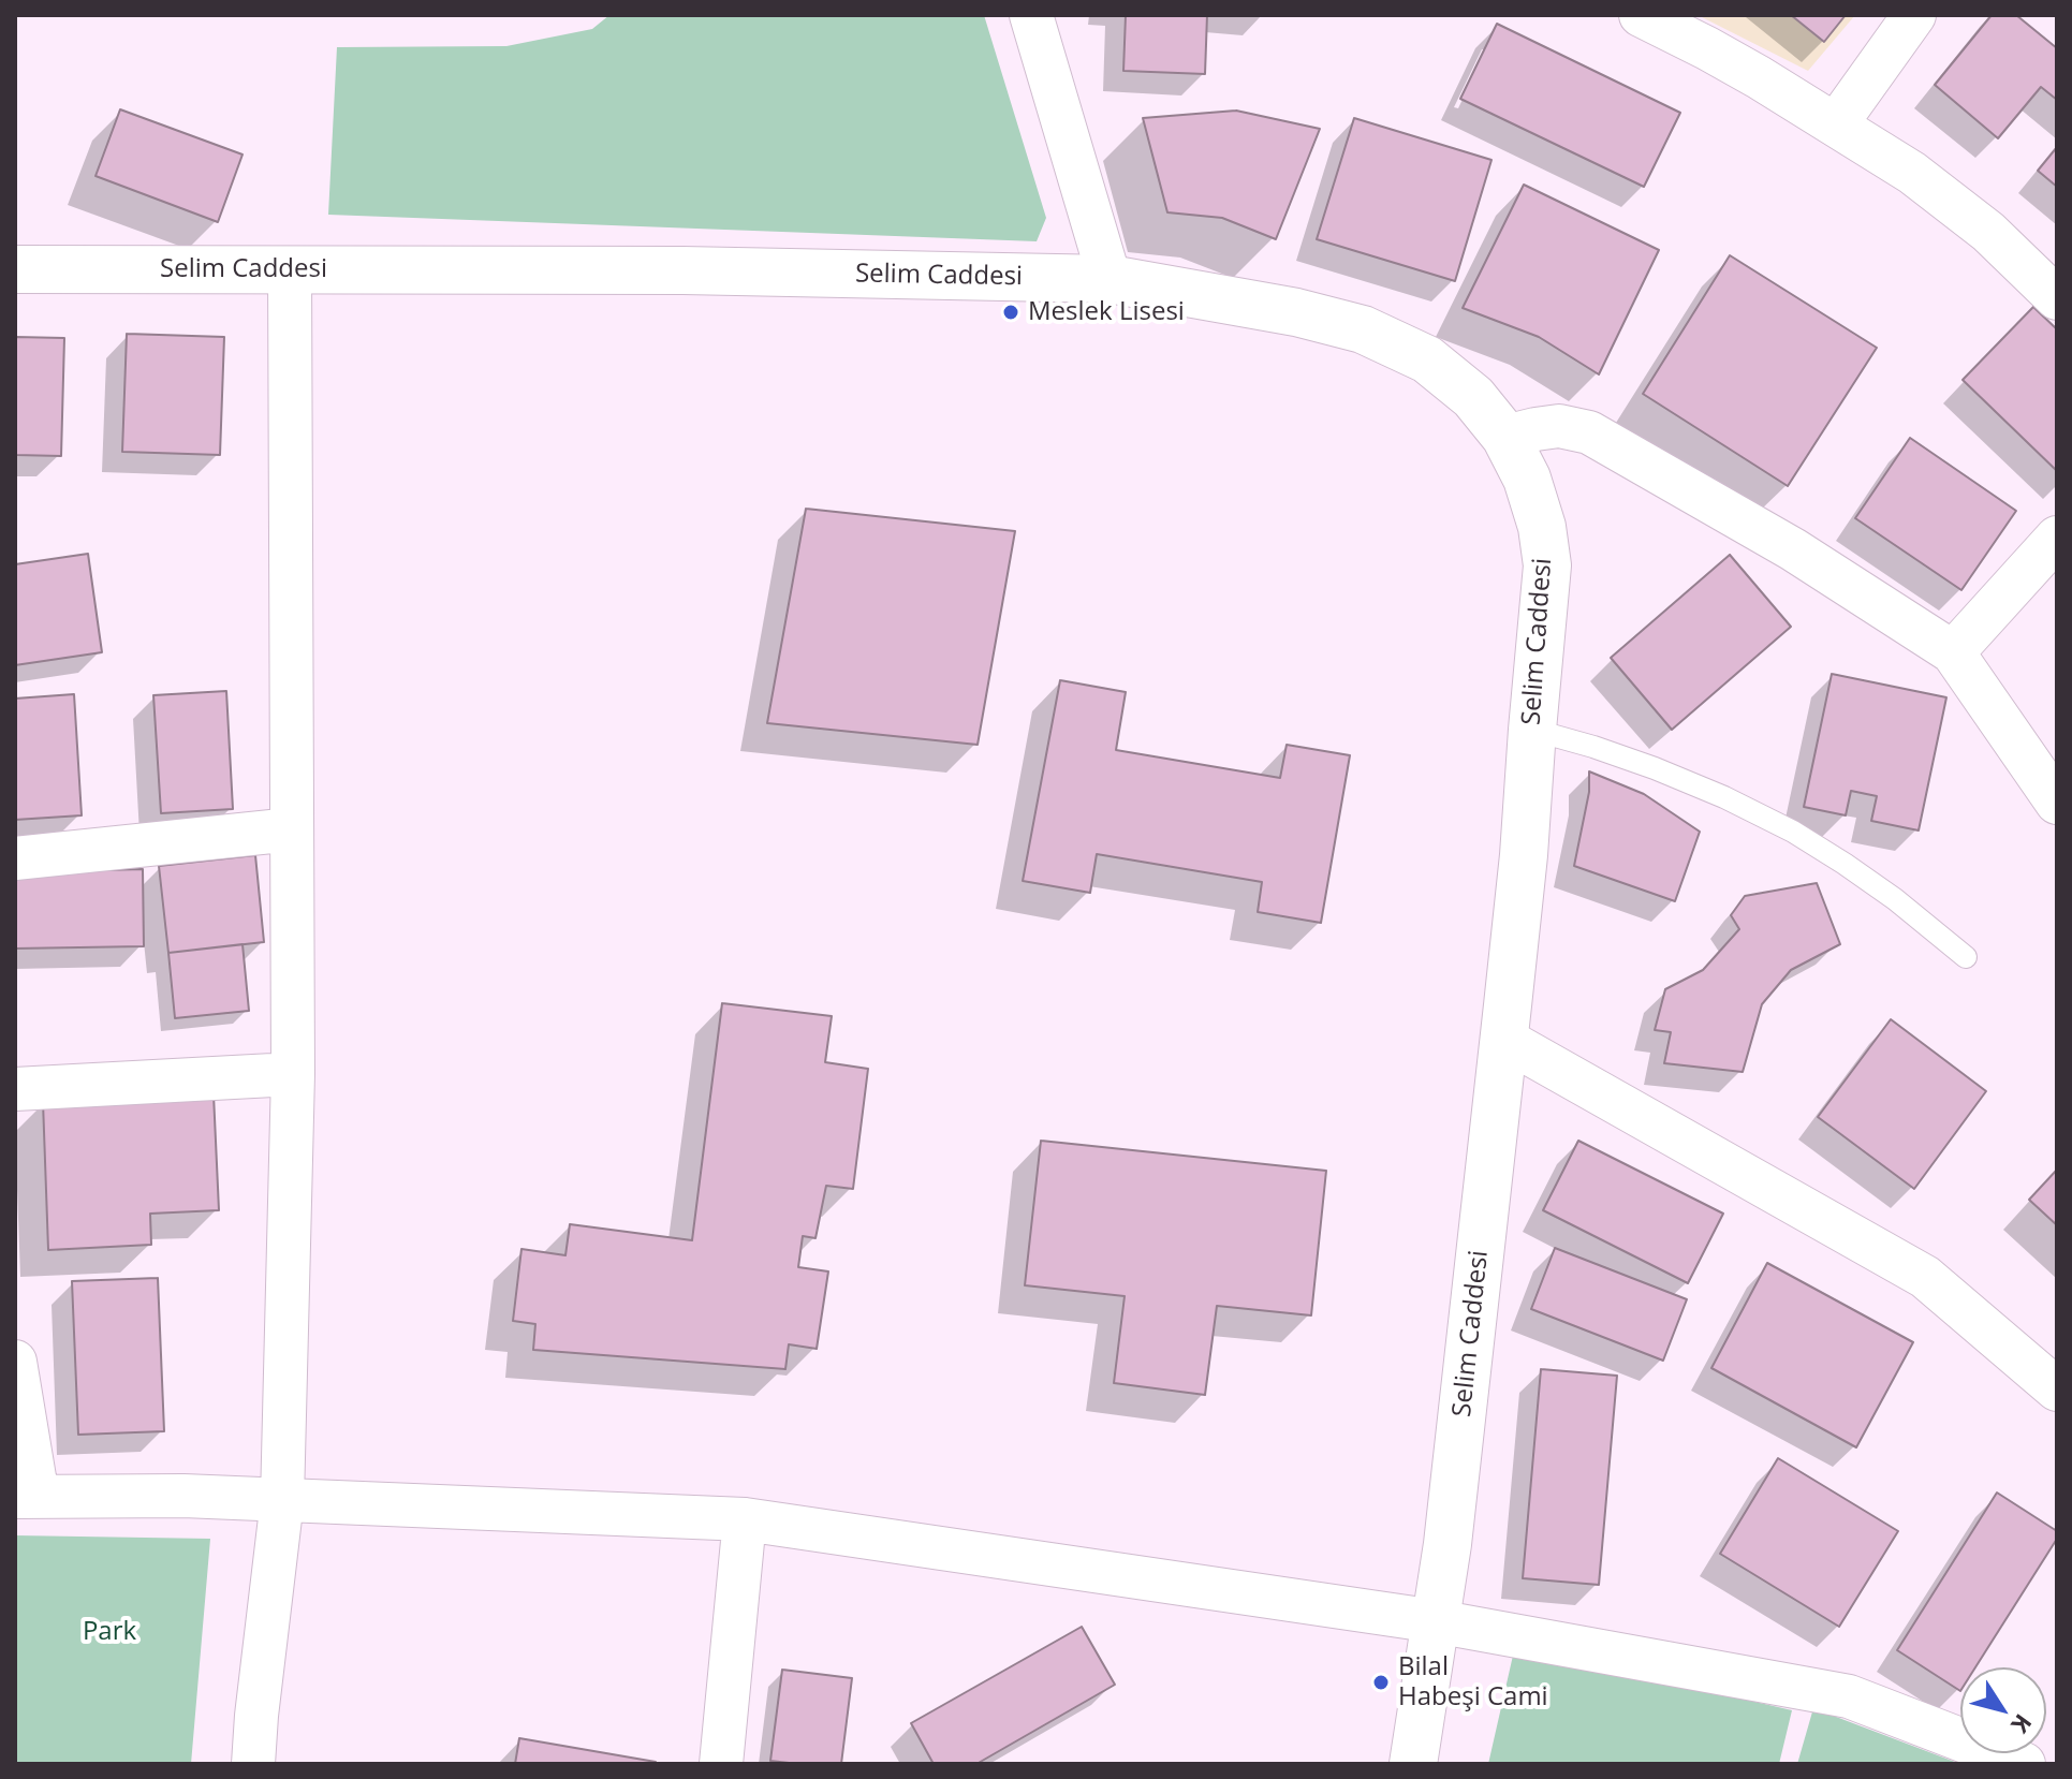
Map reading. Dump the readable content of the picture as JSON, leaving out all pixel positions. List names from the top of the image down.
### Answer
{
  "streets": {
    "main road": ["Selim Caddesi"]
  },
  "parks": ["Park"],
  "places": ["Meslek Lisesi", "Bilal Habeşi Cami"],
  "north": "bottom right"
}
